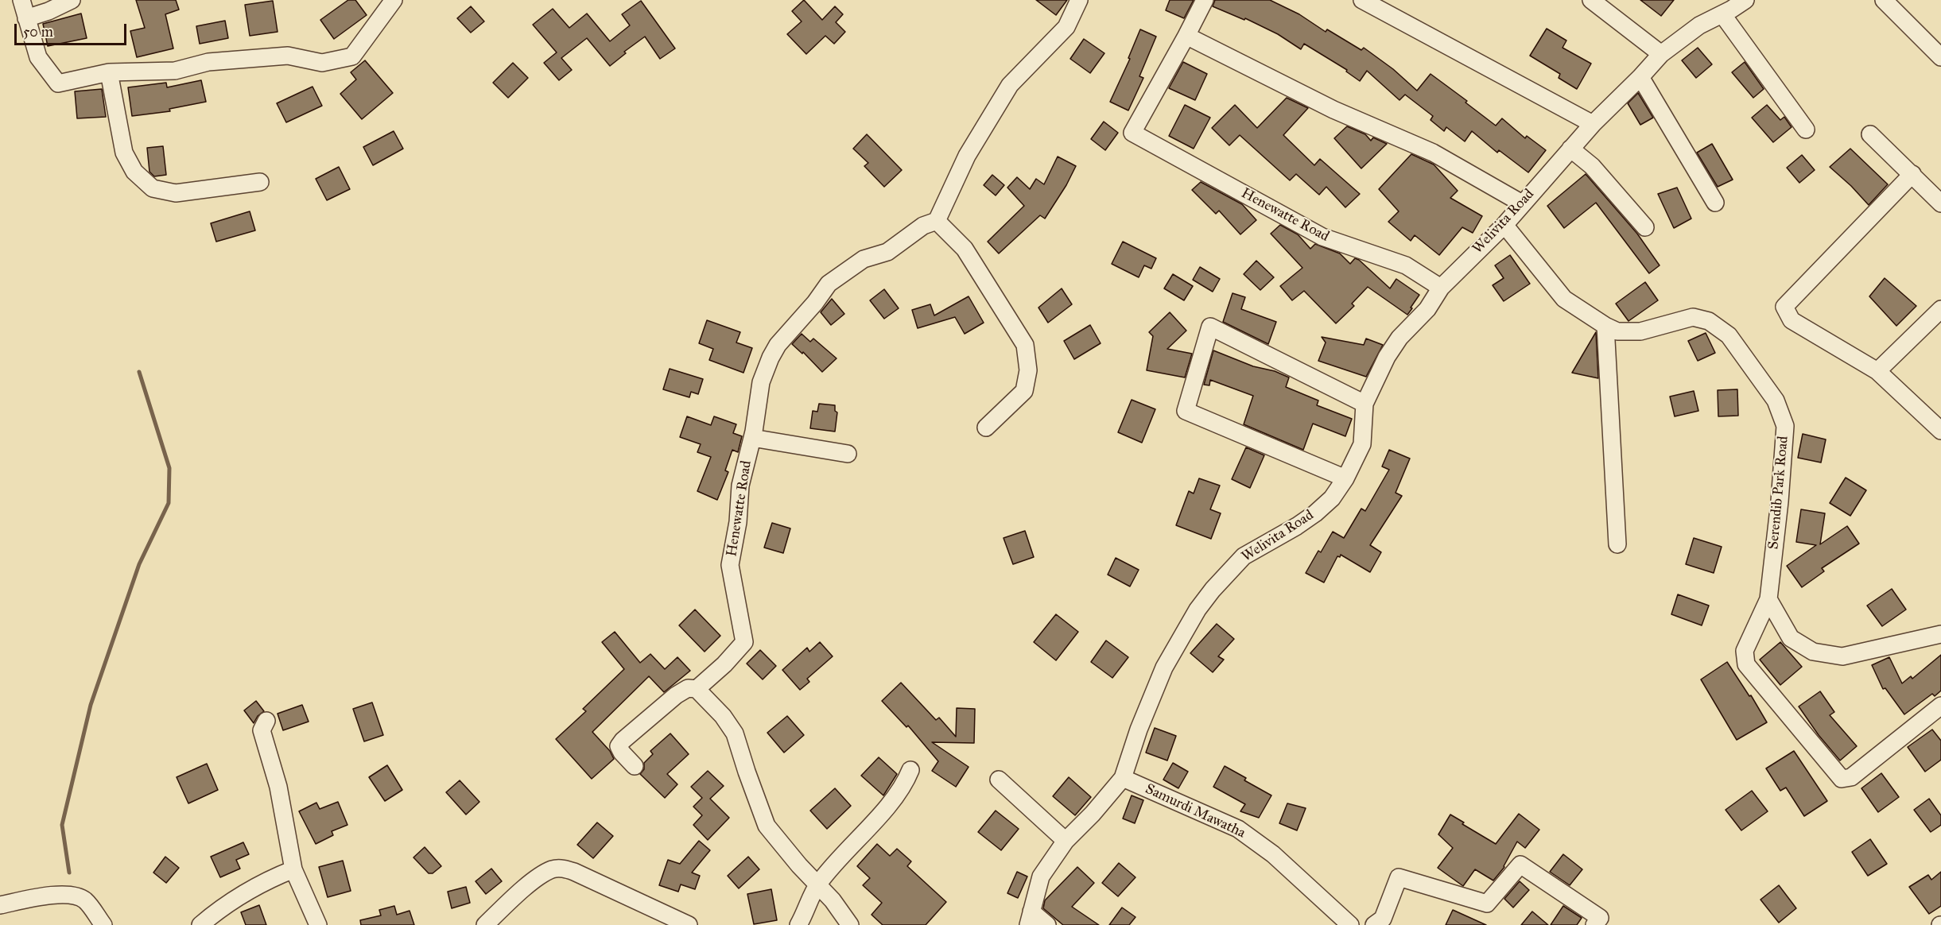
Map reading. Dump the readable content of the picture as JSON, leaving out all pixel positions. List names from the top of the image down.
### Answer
{
  "streets": {
    "street": [
      "Henewatte Road",
      "Welivita Road",
      "Serendib Park Road",
      "Samurdi Mawatha"
    ]
  },
  "crossings": [
    ["Henewatte Road", "Welivita Road"],
    ["Welivita Road", "Serendib Park Road"],
    ["Welivita Road", "Samurdi Mawatha"]
  ],
  "scale_bar": "50 m"
}
